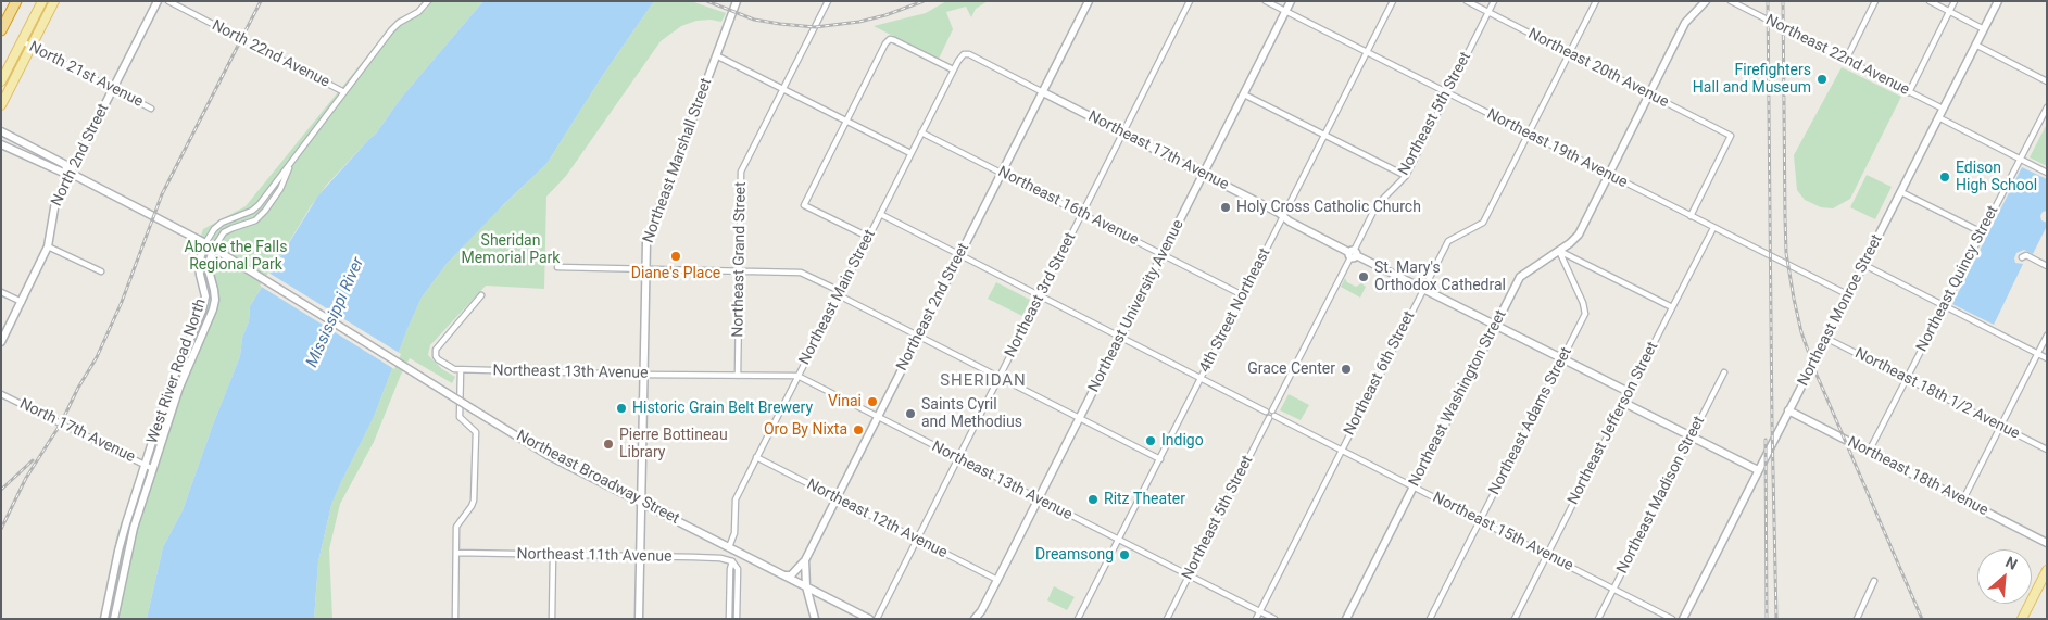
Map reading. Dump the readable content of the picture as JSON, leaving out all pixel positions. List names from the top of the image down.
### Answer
{
  "streets": {
    "street": [
      "North 22nd Avenue",
      "Northeast 22nd Avenue",
      "Northeast 20th Avenue",
      "North 21st Avenue",
      "Northeast 5th Street",
      "Northeast 19th Avenue",
      "Northeast 17th Avenue",
      "North 2nd Street",
      "Northeast Marshall Street",
      "Northeast 16th Avenue",
      "Northeast Grand Street",
      "Northeast Quincy Street",
      "Northeast 3rd Street",
      "Northeast Main Street",
      "Northeast University Avenue",
      "Northeast 2nd Street",
      "4th Street Northeast",
      "Northeast Monroe Street",
      "West River Road North",
      "Northeast 13th Avenue",
      "Northeast 6th Street",
      "Northeast 18th 1/2 Avenue",
      "Northeast Washington Street",
      "Northeast Adams Street",
      "Northeast Jefferson Street",
      "North 17th Avenue",
      "Northeast 18th Avenue",
      "Northeast Broadway Street",
      "Northeast Madison Street",
      "Northeast 12th Avenue",
      "Northeast 15th Avenue",
      "Northeast 11th Avenue"
    ]
  },
  "crossings": [
    ["North 22nd Avenue", "West River Road North"],
    ["Northeast 22nd Avenue", "Northeast Monroe Street"],
    ["Northeast 20th Avenue", "Northeast 5th Street"],
    ["Northeast 20th Avenue", "Northeast 19th Avenue"],
    ["Northeast 20th Avenue", "Northeast 6th Street"],
    ["Northeast 20th Avenue", "Northeast Washington Street"],
    ["North 21st Avenue", "North 2nd Street"],
    ["Northeast 5th Street", "Northeast 19th Avenue"],
    ["Northeast 5th Street", "Northeast 17th Avenue"],
    ["Northeast 5th Street", "Northeast 13th Avenue"],
    ["Northeast 5th Street", "Northeast 15th Avenue"],
    ["Northeast 19th Avenue", "Northeast University Avenue"],
    ["Northeast 19th Avenue", "4th Street Northeast"],
    ["Northeast 19th Avenue", "Northeast Monroe Street"],
    ["Northeast 19th Avenue", "Northeast 6th Street"],
    ["Northeast 19th Avenue", "Northeast Washington Street"],
    ["Northeast 19th Avenue", "Northeast Jefferson Street"],
    ["Northeast 17th Avenue", "Northeast 3rd Street"],
    ["Northeast 17th Avenue", "Northeast Main Street"],
    ["Northeast 17th Avenue", "Northeast University Avenue"],
    ["Northeast 17th Avenue", "Northeast 2nd Street"],
    ["Northeast 17th Avenue", "4th Street Northeast"],
    ["Northeast 17th Avenue", "Northeast 6th Street"],
    ["Northeast 17th Avenue", "Northeast Washington Street"],
    ["Northeast 17th Avenue", "Northeast Adams Street"],
    ["Northeast 17th Avenue", "Northeast Jefferson Street"],
    ["North 2nd Street", "Northeast Broadway Street"],
    ["Northeast Marshall Street", "Northeast 13th Avenue"],
    ["Northeast Marshall Street", "Northeast Broadway Street"],
    ["Northeast Marshall Street", "Northeast 11th Avenue"],
    ["Northeast 16th Avenue", "Northeast 3rd Street"],
    ["Northeast 16th Avenue", "Northeast Main Street"],
    ["Northeast 16th Avenue", "Northeast University Avenue"],
    ["Northeast 16th Avenue", "Northeast 2nd Street"],
    ["Northeast 16th Avenue", "4th Street Northeast"],
    ["Northeast Grand Street", "Northeast 13th Avenue"],
    ["Northeast Quincy Street", "Northeast 18th 1/2 Avenue"],
    ["Northeast Quincy Street", "Northeast 18th Avenue"],
    ["Northeast 3rd Street", "Northeast 13th Avenue"],
    ["Northeast 3rd Street", "Northeast 12th Avenue"],
    ["Northeast Main Street", "Northeast 13th Avenue"],
    ["Northeast Main Street", "Northeast Broadway Street"],
    ["Northeast Main Street", "Northeast 12th Avenue"],
    ["Northeast University Avenue", "Northeast 13th Avenue"],
    ["Northeast University Avenue", "Northeast 12th Avenue"],
    ["Northeast 2nd Street", "Northeast 13th Avenue"],
    ["Northeast 2nd Street", "Northeast Broadway Street"],
    ["Northeast 2nd Street", "Northeast 12th Avenue"],
    ["4th Street Northeast", "Northeast 13th Avenue"],
    ["Northeast Monroe Street", "Northeast 18th 1/2 Avenue"],
    ["Northeast Monroe Street", "Northeast 18th Avenue"],
    ["West River Road North", "North 17th Avenue"],
    ["West River Road North", "Northeast Broadway Street"],
    ["Northeast 13th Avenue", "Northeast 6th Street"],
    ["Northeast 6th Street", "Northeast 15th Avenue"],
    ["Northeast Washington Street", "Northeast Adams Street"],
    ["Northeast Washington Street", "Northeast 15th Avenue"],
    ["Northeast Adams Street", "Northeast 15th Avenue"],
    ["Northeast Jefferson Street", "Northeast 15th Avenue"],
    ["Northeast Madison Street", "Northeast 15th Avenue"]
  ],
  "districts": ["SHERIDAN"],
  "water": ["Mississippi River"],
  "parks": ["Sheridan Memorial Park", "Above the Falls Regional Park"],
  "places": [
    "Firefighters Hall and Museum",
    "Edison High School",
    "Holy Cross Catholic Church",
    "Diane's Place",
    "St. Mary's Orthodox Cathedral",
    "Grace Center",
    "Vinai",
    "Historic Grain Belt Brewery",
    "Saints Cyril and Methodius",
    "Oro By Nixta",
    "Indigo",
    "Pierre Bottineau Library",
    "Ritz Theater",
    "Dreamsong"
  ],
  "north": "top right"
}
